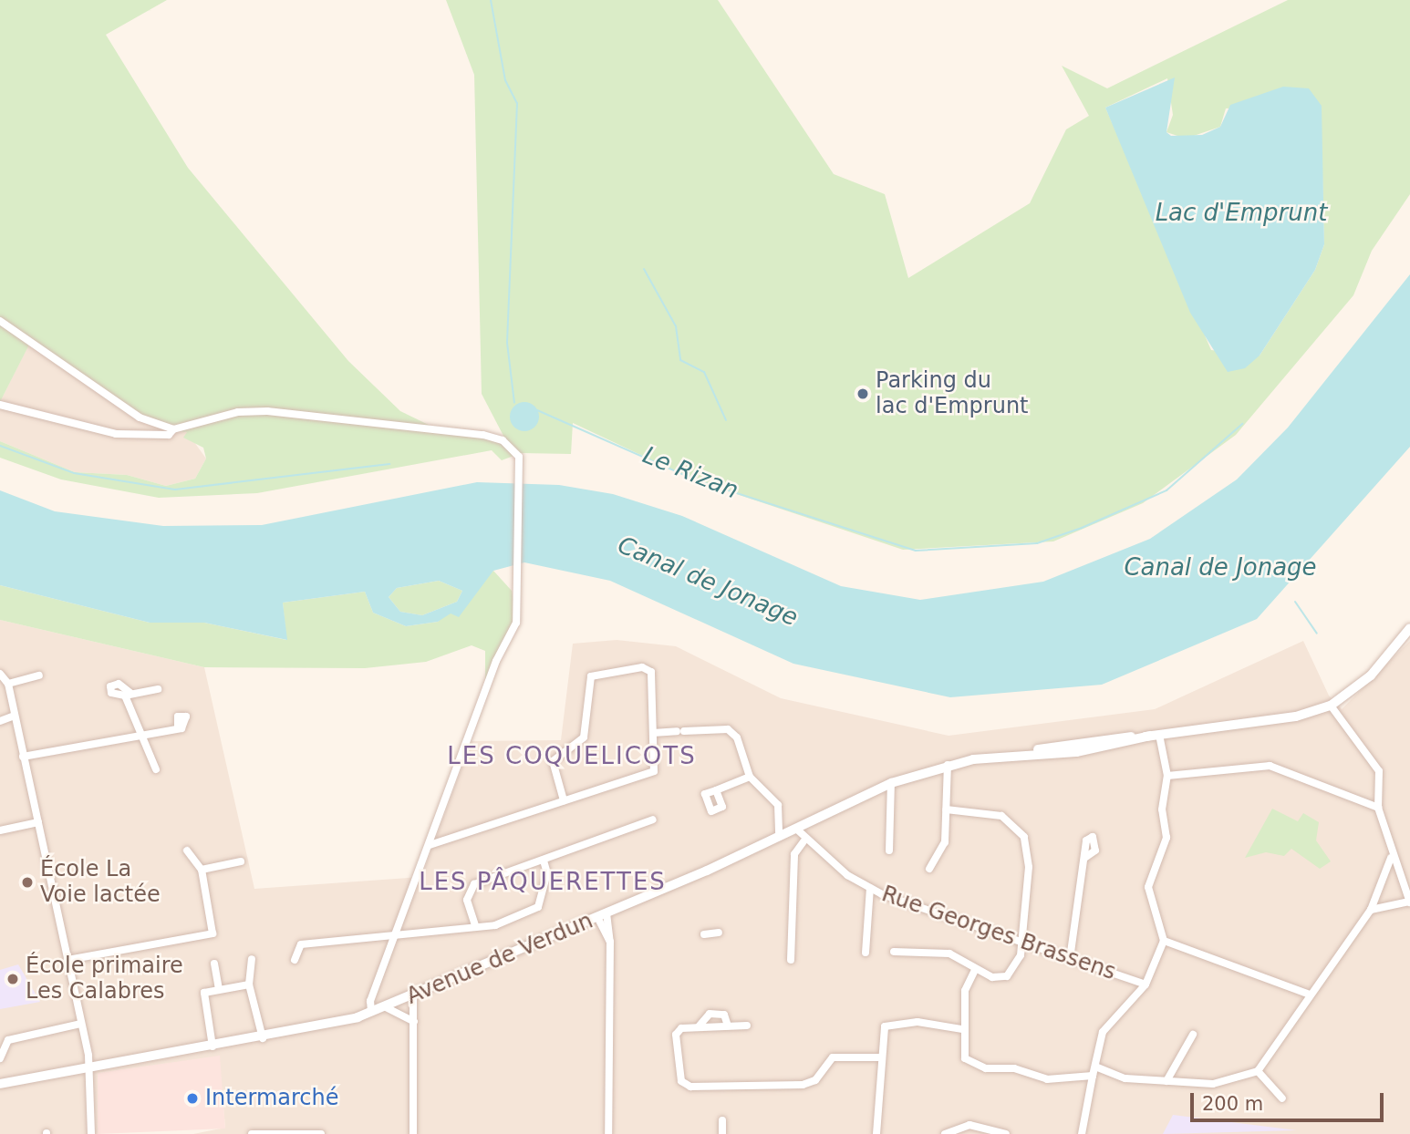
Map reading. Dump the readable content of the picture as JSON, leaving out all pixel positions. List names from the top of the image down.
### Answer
{
  "streets": {
    "main road": ["Avenue de Verdun"],
    "street": ["Rue Georges Brassens"]
  },
  "crossings": [
    ["Rue Georges Brassens", "Avenue de Verdun"]
  ],
  "districts": ["LES COQUELICOTS", "LES PÂQUERETTES"],
  "water": ["Lac d'Emprunt", "Le Rizan", "Canal de Jonage"],
  "places": [
    "Parking du lac d'Emprunt",
    "École La Voie lactée",
    "École primaire Les Calabres",
    "Intermarché"
  ],
  "scale_bar": "200 m"
}
